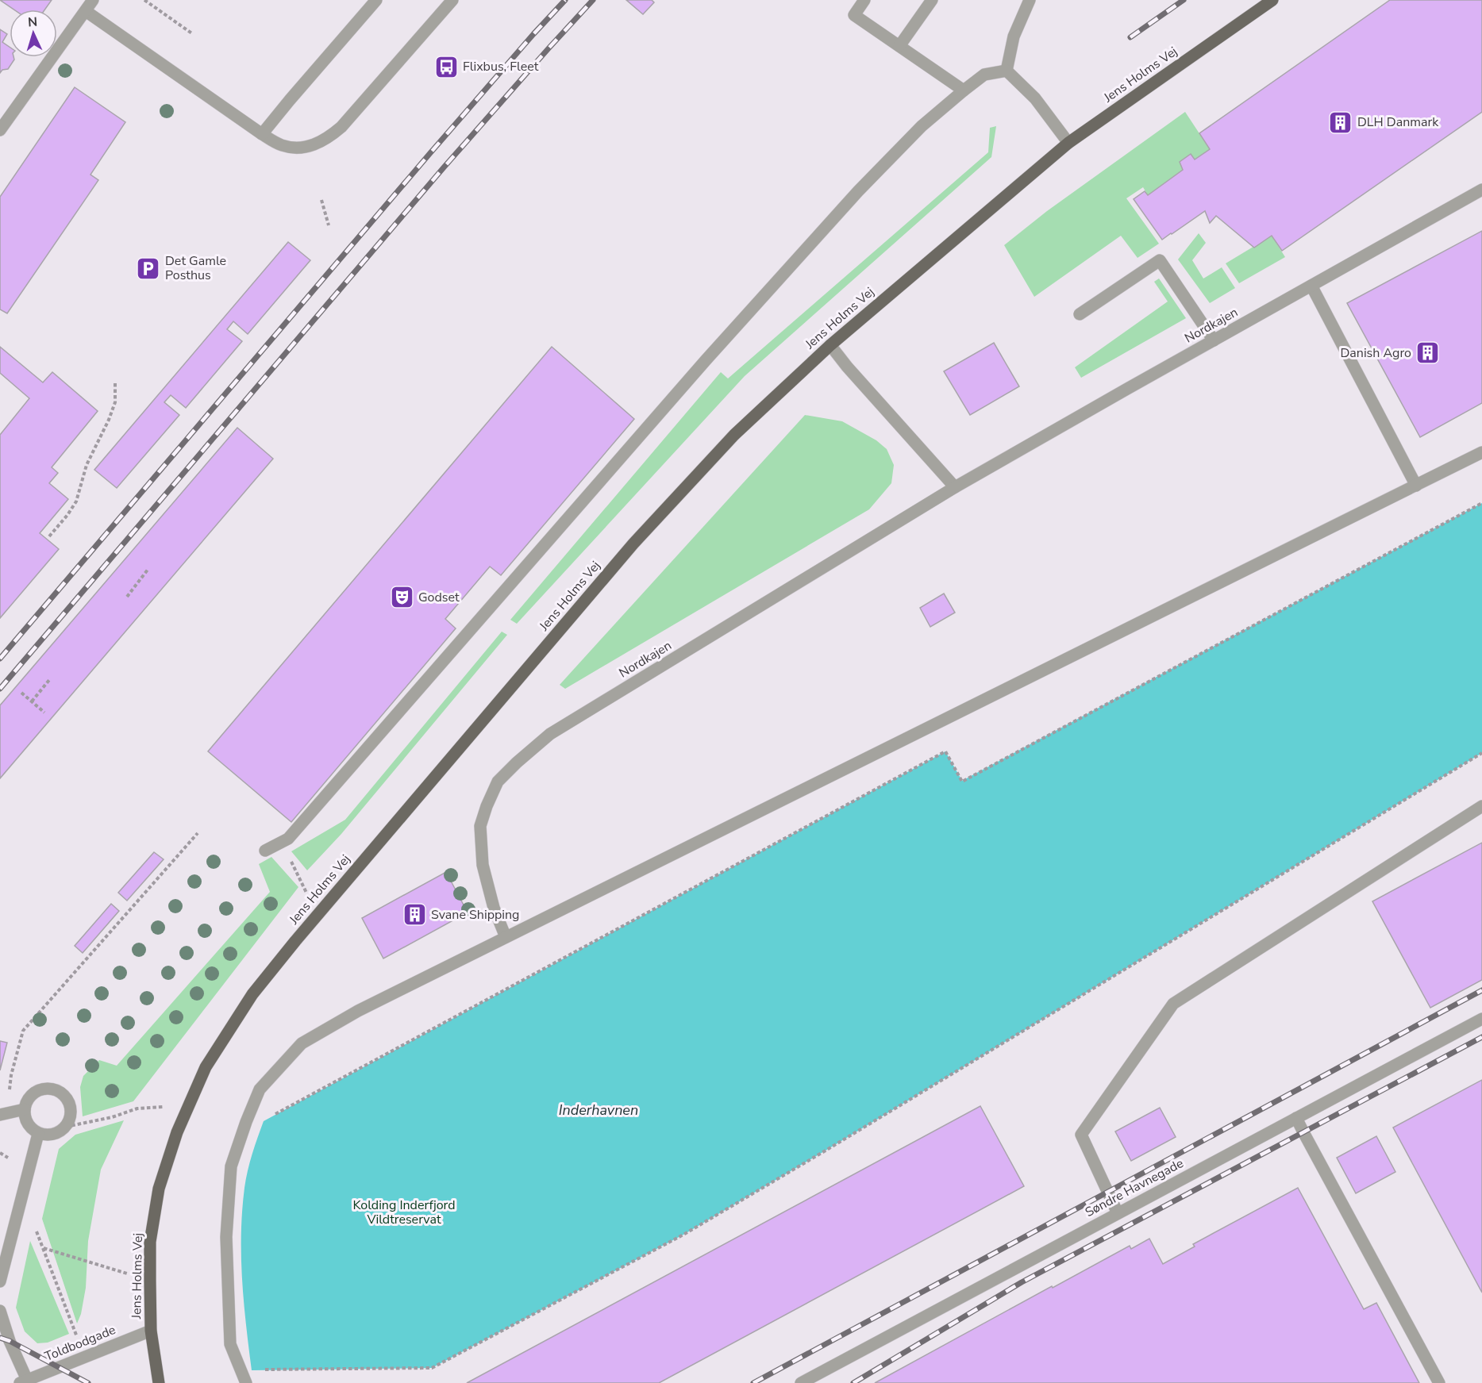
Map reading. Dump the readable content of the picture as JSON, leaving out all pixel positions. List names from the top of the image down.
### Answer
{
  "streets": {
    "main road": ["Jens Holms Vej"],
    "street": ["Nordkajen", "Søndre Havnegade", "Toldbodgade"]
  },
  "crossings": [
    ["Jens Holms Vej", "Toldbodgade"]
  ],
  "water": ["Inderhavnen"],
  "parks": ["Kolding Inderfjord Vildtreservat"],
  "places": {
    "bus stop": ["Flixbus, Fleet"],
    "building": ["DLH Danmark", "Danish Agro", "Svane Shipping"],
    "parking": ["Det Gamle Posthus"],
    "theatre": ["Godset"]
  },
  "north": "top"
}
